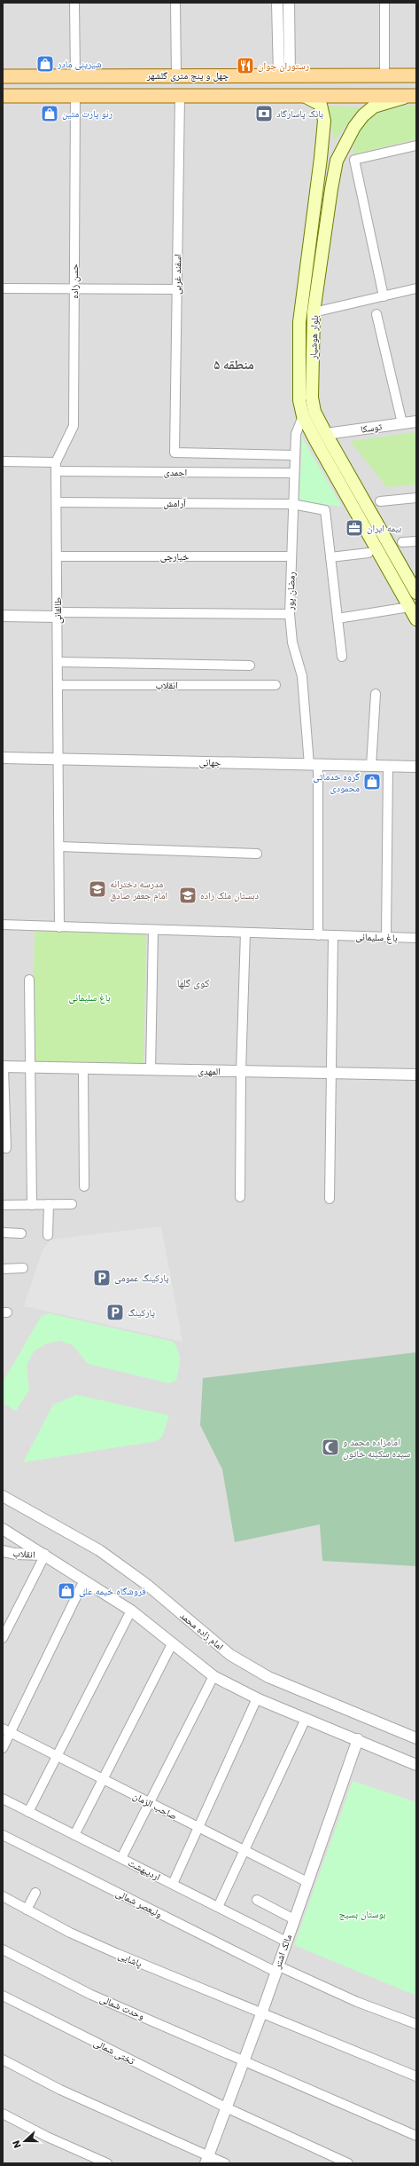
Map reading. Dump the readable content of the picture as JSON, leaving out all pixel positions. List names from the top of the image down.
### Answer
{
  "streets": {
    "main road": ["چهل و پنج متری گلشهر", "بلوار هوشیار"],
    "street": [
      "اسفند غربی",
      "حسن زاده",
      "توسکا",
      "احمدی",
      "آرامش",
      "خیارچی",
      "رمضان پور",
      "طالقانی",
      "انقلاب",
      "جهانی",
      "باغ سلیمانی",
      "المهدی",
      "امام زاده محمد",
      "صاحب الزمان",
      "اردیبهشت",
      "ولیعصر شمالی",
      "مالک اشتر",
      "پاشایی",
      "وحدت شمالی",
      "تختی شمالی"
    ]
  },
  "crossings": [
    ["چهل و پنج متری گلشهر", "اسفند غربی"],
    ["چهل و پنج متری گلشهر", "حسن زاده"],
    ["چهل و پنج متری گلشهر", "بلوار هوشیار"],
    ["اسفند غربی", "رمضان پور"],
    ["حسن زاده", "احمدی"],
    ["حسن زاده", "طالقانی"],
    ["بلوار هوشیار", "توسکا"],
    ["بلوار هوشیار", "رمضان پور"],
    ["احمدی", "رمضان پور"],
    ["احمدی", "طالقانی"],
    ["آرامش", "رمضان پور"],
    ["آرامش", "طالقانی"],
    ["خیارچی", "رمضان پور"],
    ["خیارچی", "طالقانی"],
    ["رمضان پور", "جهانی"],
    ["رمضان پور", "باغ سلیمانی"],
    ["طالقانی", "انقلاب"],
    ["طالقانی", "جهانی"],
    ["طالقانی", "باغ سلیمانی"],
    ["صاحب الزمان", "مالک اشتر"],
    ["اردیبهشت", "مالک اشتر"],
    ["ولیعصر شمالی", "مالک اشتر"],
    ["مالک اشتر", "پاشایی"],
    ["مالک اشتر", "وحدت شمالی"],
    ["مالک اشتر", "تختی شمالی"]
  ],
  "districts": ["منطقه ۵", "کوی گلها"],
  "parks": ["باغ سلیمانی", "بوستان بسیج"],
  "places": {
    "shop": [
      "شیرینی مادر",
      "رنو پارت متین",
      "گروه خدماتی محمودی",
      "فروشگاه خیمه علی"
    ],
    "restaurant": ["رستوران جوان"],
    "bank": ["بانک پاسارگاد"],
    "office": ["بیمه ایران"],
    "school or university": ["مدرسه دخترانه امام جعفر صادق", "دبستان ملک زاده"],
    "parking": ["پارکینگ عمومی", "پارکینگ"],
    "mosque": ["امامزاده محمد و سیده سکینه خاتون"]
  },
  "north": "left"
}
